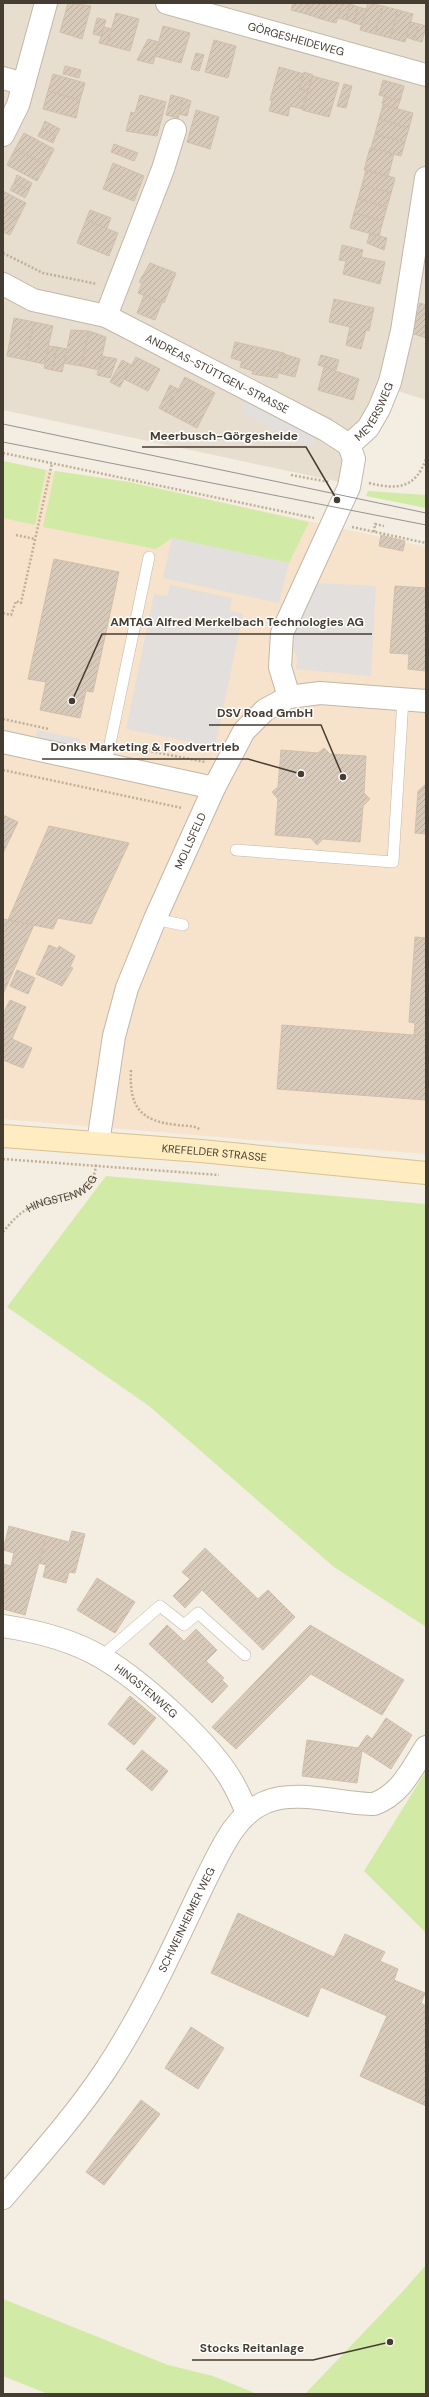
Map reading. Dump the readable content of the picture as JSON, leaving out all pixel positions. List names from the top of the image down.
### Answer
{
  "streets": {
    "main road": ["KREFELDER STRASSE"],
    "street": [
      "GÖRGESHEIDEWEG",
      "ANDREAS-STÜTTGEN-STRASSE",
      "MEYERSWEG",
      "MOLLSFELD",
      "HINGSTENWEG",
      "SCHWEINHEIMER WEG"
    ]
  },
  "crossings": [
    ["ANDREAS-STÜTTGEN-STRASSE", "MEYERSWEG"],
    ["MEYERSWEG", "MOLLSFELD"],
    ["MOLLSFELD", "KREFELDER STRASSE"],
    ["MOLLSFELD", "HINGSTENWEG"],
    ["KREFELDER STRASSE", "HINGSTENWEG"],
    ["HINGSTENWEG", "SCHWEINHEIMER WEG"]
  ],
  "places": [
    "Meerbusch-Görgesheide",
    "AMTAG Alfred Merkelbach Technologies AG",
    "Donks Marketing & Foodvertrieb",
    "DSV Road GmbH",
    "Stocks Reitanlage"
  ]
}
